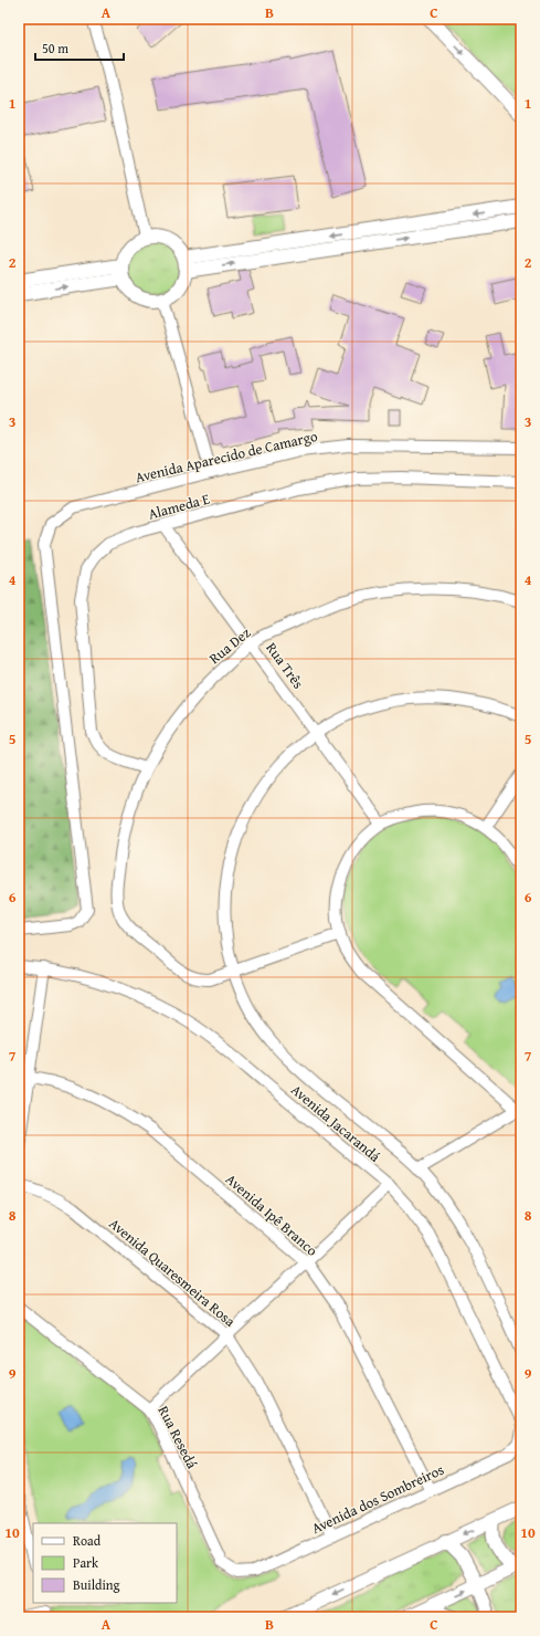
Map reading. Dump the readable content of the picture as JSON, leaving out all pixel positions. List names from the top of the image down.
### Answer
{
  "streets": {
    "street": [
      "Avenida Aparecido de Camargo",
      "Alameda E",
      "Rua Dez",
      "Rua Três",
      "Avenida Jacarandá",
      "Avenida Ipê Branco",
      "Avenida Quaresmeira Rosa",
      "Rua Resedá",
      "Avenida dos Sombreiros"
    ]
  },
  "crossings": [
    ["Alameda E", "Rua Dez"],
    ["Alameda E", "Rua Três"],
    ["Rua Dez", "Rua Três"],
    ["Avenida Jacarandá", "Avenida dos Sombreiros"],
    ["Avenida Ipê Branco", "Avenida dos Sombreiros"],
    ["Avenida Quaresmeira Rosa", "Avenida dos Sombreiros"],
    ["Rua Resedá", "Avenida dos Sombreiros"]
  ],
  "legend": ["Road", "Park", "Building"],
  "scale_bar": "50 m",
  "grid": {
    "columns": ["A", "B", "C"],
    "rows": [
      "1",
      "2",
      "3",
      "4",
      "5",
      "6",
      "7",
      "8",
      "9",
      "10"
    ]
  }
}
